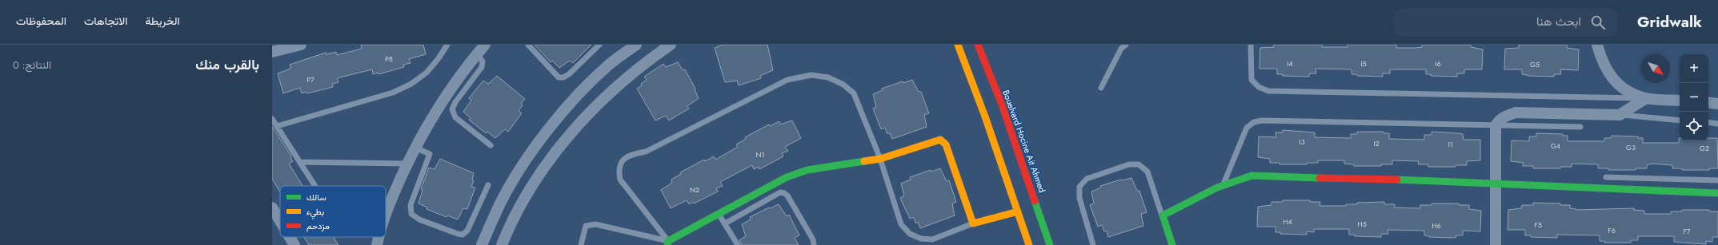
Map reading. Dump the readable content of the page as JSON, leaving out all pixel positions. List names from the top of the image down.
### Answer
{
  "streets": {
    "street": ["Bouelvard Hocine Ait Ahmed"]
  },
  "house_numbers": [
    "P8",
    "I4",
    "I5",
    "I6",
    "G5",
    "P7",
    "I3",
    "I2",
    "I1",
    "G4",
    "G3",
    "G2",
    "N1",
    "N2",
    "H4",
    "H5",
    "F5",
    "H6",
    "F6",
    "F7"
  ],
  "legend": ["سالك", "بطيء", "مزدحم"],
  "north": "bottom right",
  "page": {
    "header": "Gridwalk",
    "search": "ابحث هنا",
    "nav": ["الخريطة", "الاتجاهات", "المحفوظات"],
    "heading": ["بالقرب منك", "النتائج: 0"],
    "map_buttons": ["+", "−"]
  }
}
